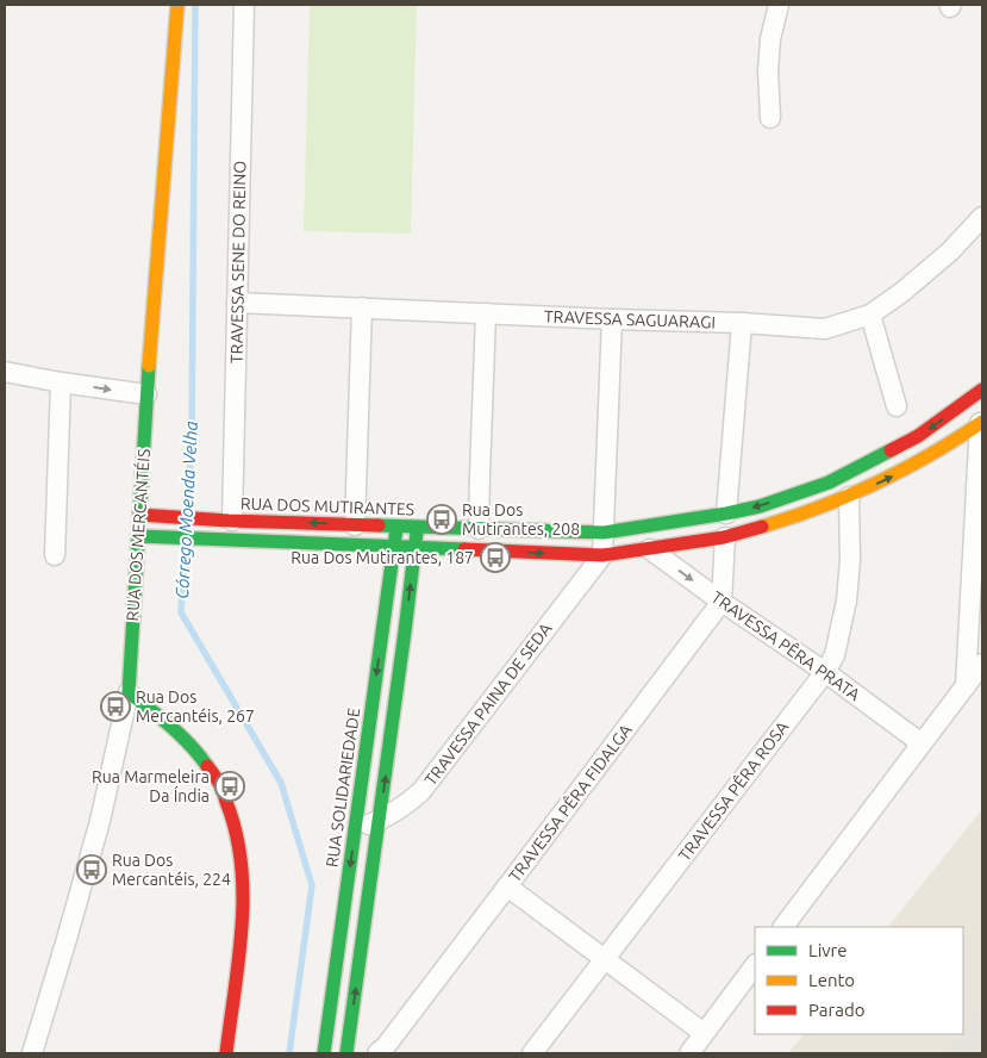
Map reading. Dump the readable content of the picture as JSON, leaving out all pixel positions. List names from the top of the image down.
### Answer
{
  "streets": {
    "main road": ["RUA DOS MUTIRANTES", "RUA DOS MERCANTÉIS", "RUA SOLIDARIEDADE"],
    "street": [
      "TRAVESSA SENE DO REINO",
      "TRAVESSA SAGUARAGI",
      "TRAVESSA PÊRA PRATA",
      "TRAVESSA PAINA DE SEDA",
      "TRAVESSA PÊRA ROSA",
      "TRAVESSA PÊRA FIDALGA"
    ]
  },
  "crossings": [
    ["TRAVESSA SENE DO REINO", "TRAVESSA SAGUARAGI"],
    ["TRAVESSA SENE DO REINO", "RUA DOS MUTIRANTES"],
    ["RUA DOS MUTIRANTES", "RUA DOS MERCANTÉIS"],
    ["RUA DOS MUTIRANTES", "RUA SOLIDARIEDADE"],
    ["TRAVESSA PÊRA PRATA", "TRAVESSA PÊRA ROSA"],
    ["TRAVESSA PÊRA PRATA", "TRAVESSA PÊRA FIDALGA"],
    ["TRAVESSA PAINA DE SEDA", "RUA SOLIDARIEDADE"]
  ],
  "water": ["Córrego Moenda Velha"],
  "places": {
    "bus stop": [
      "Rua Dos Mutirantes, 208",
      "Rua Dos Mutirantes, 187",
      "Rua Dos Mercantéis, 267",
      "Rua Marmeleira Da Índia",
      "Rua Dos Mercantéis, 224"
    ]
  },
  "legend": ["Livre", "Lento", "Parado"]
}
